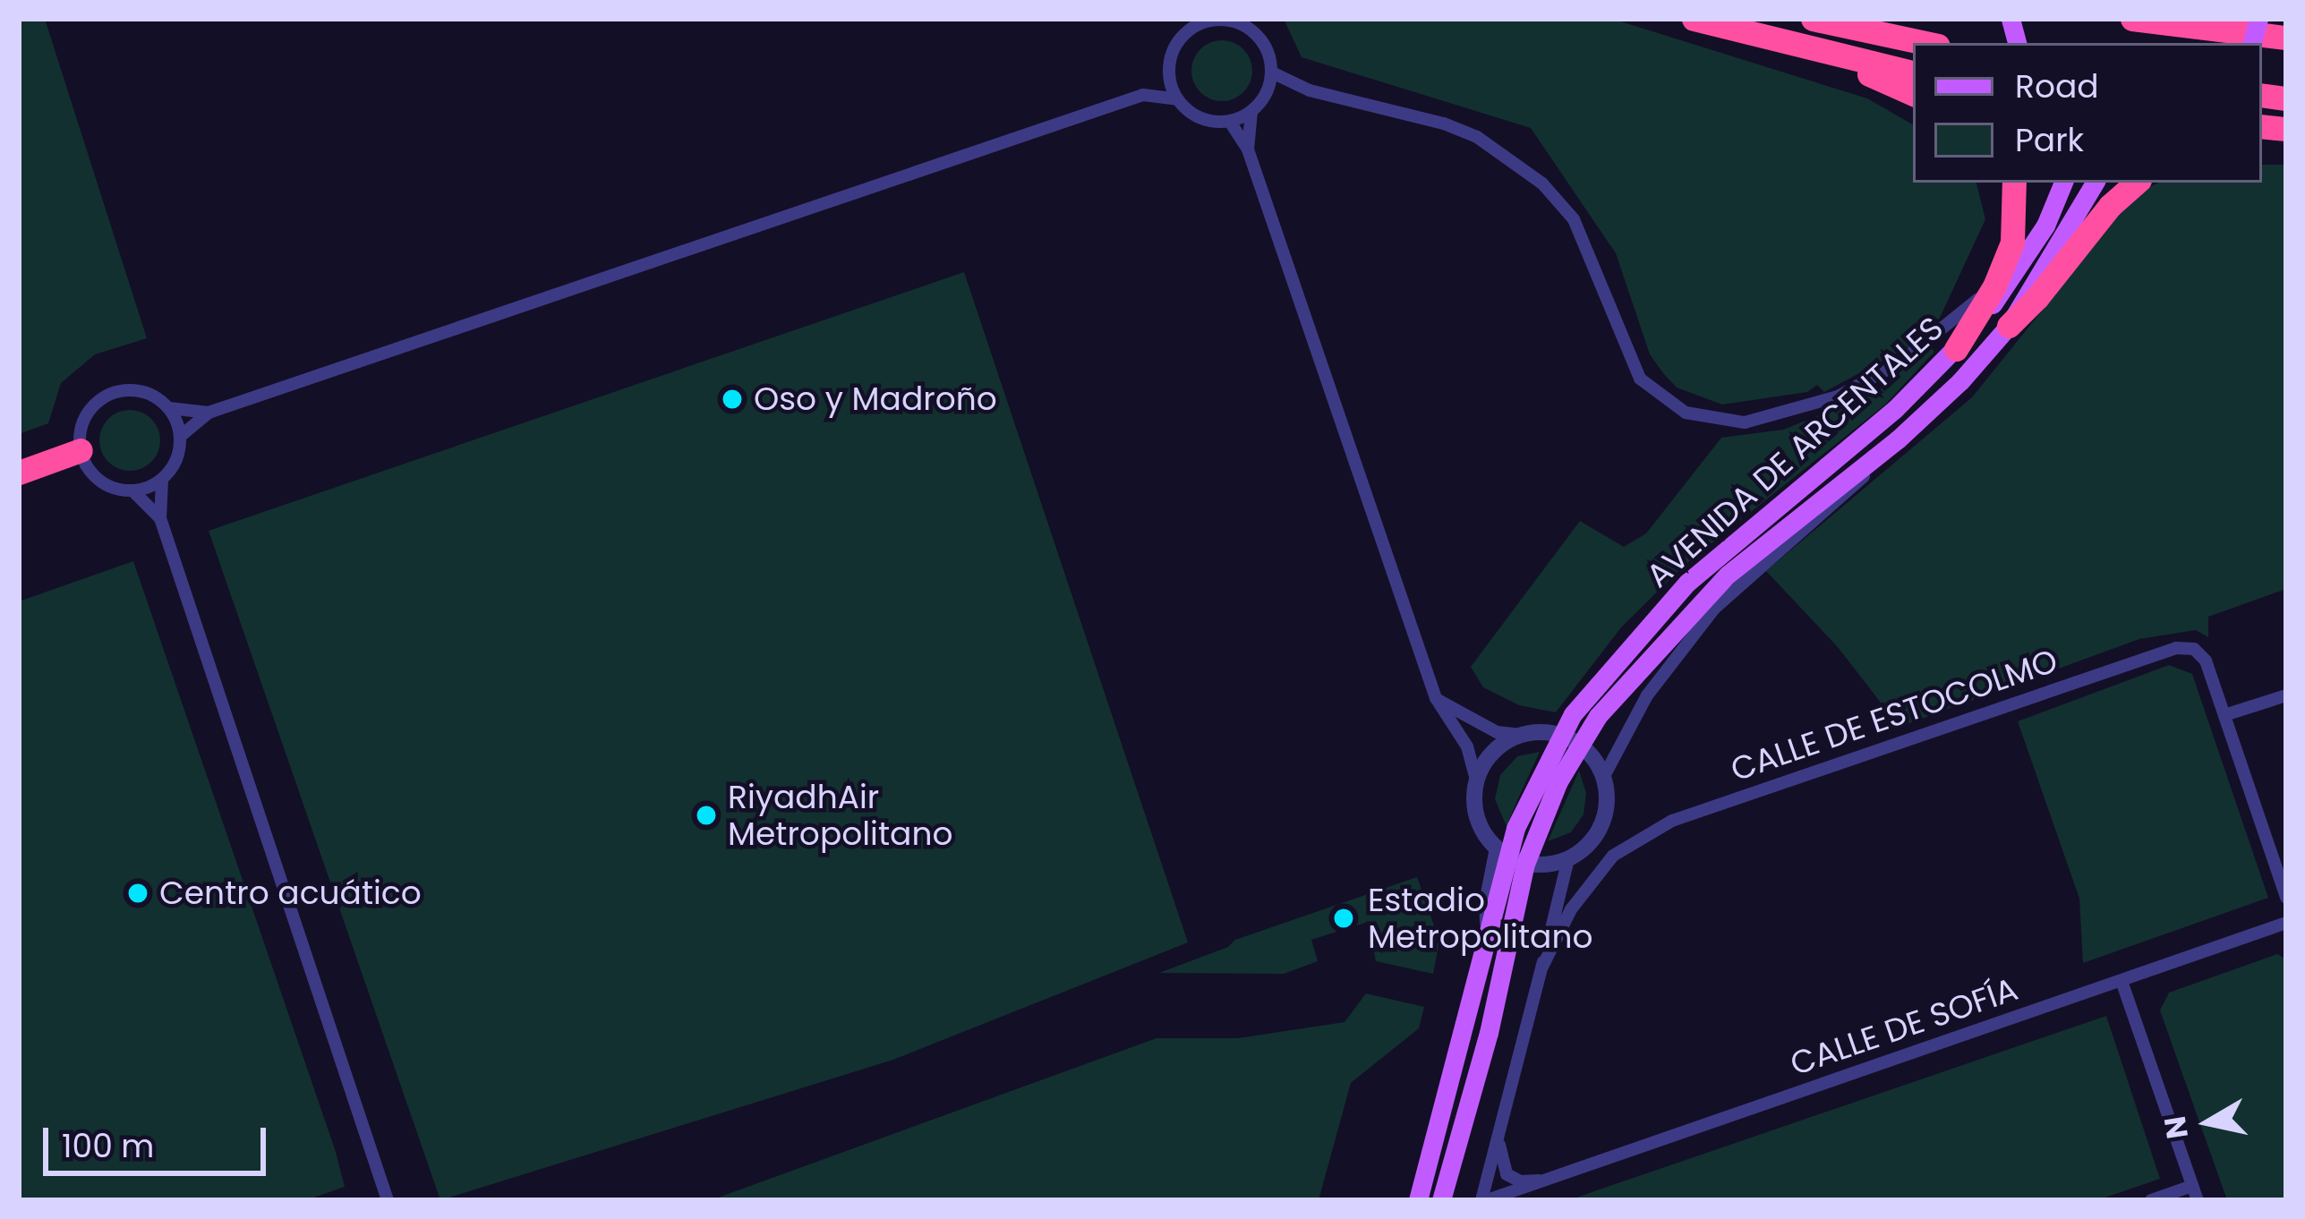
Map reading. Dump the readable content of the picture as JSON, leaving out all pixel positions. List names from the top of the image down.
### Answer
{
  "streets": {
    "main road": ["AVENIDA DE ARCENTALES"],
    "street": ["CALLE DE ESTOCOLMO", "CALLE DE SOFÍA"]
  },
  "crossings": [
    ["CALLE DE ESTOCOLMO", "CALLE DE SOFÍA"]
  ],
  "places": [
    "Oso y Madroño",
    "RiyadhAir Metropolitano",
    "Centro acuático",
    "Estadio Metropolitano"
  ],
  "legend": ["Road", "Park"],
  "scale_bar": "100 m",
  "north": "left"
}
